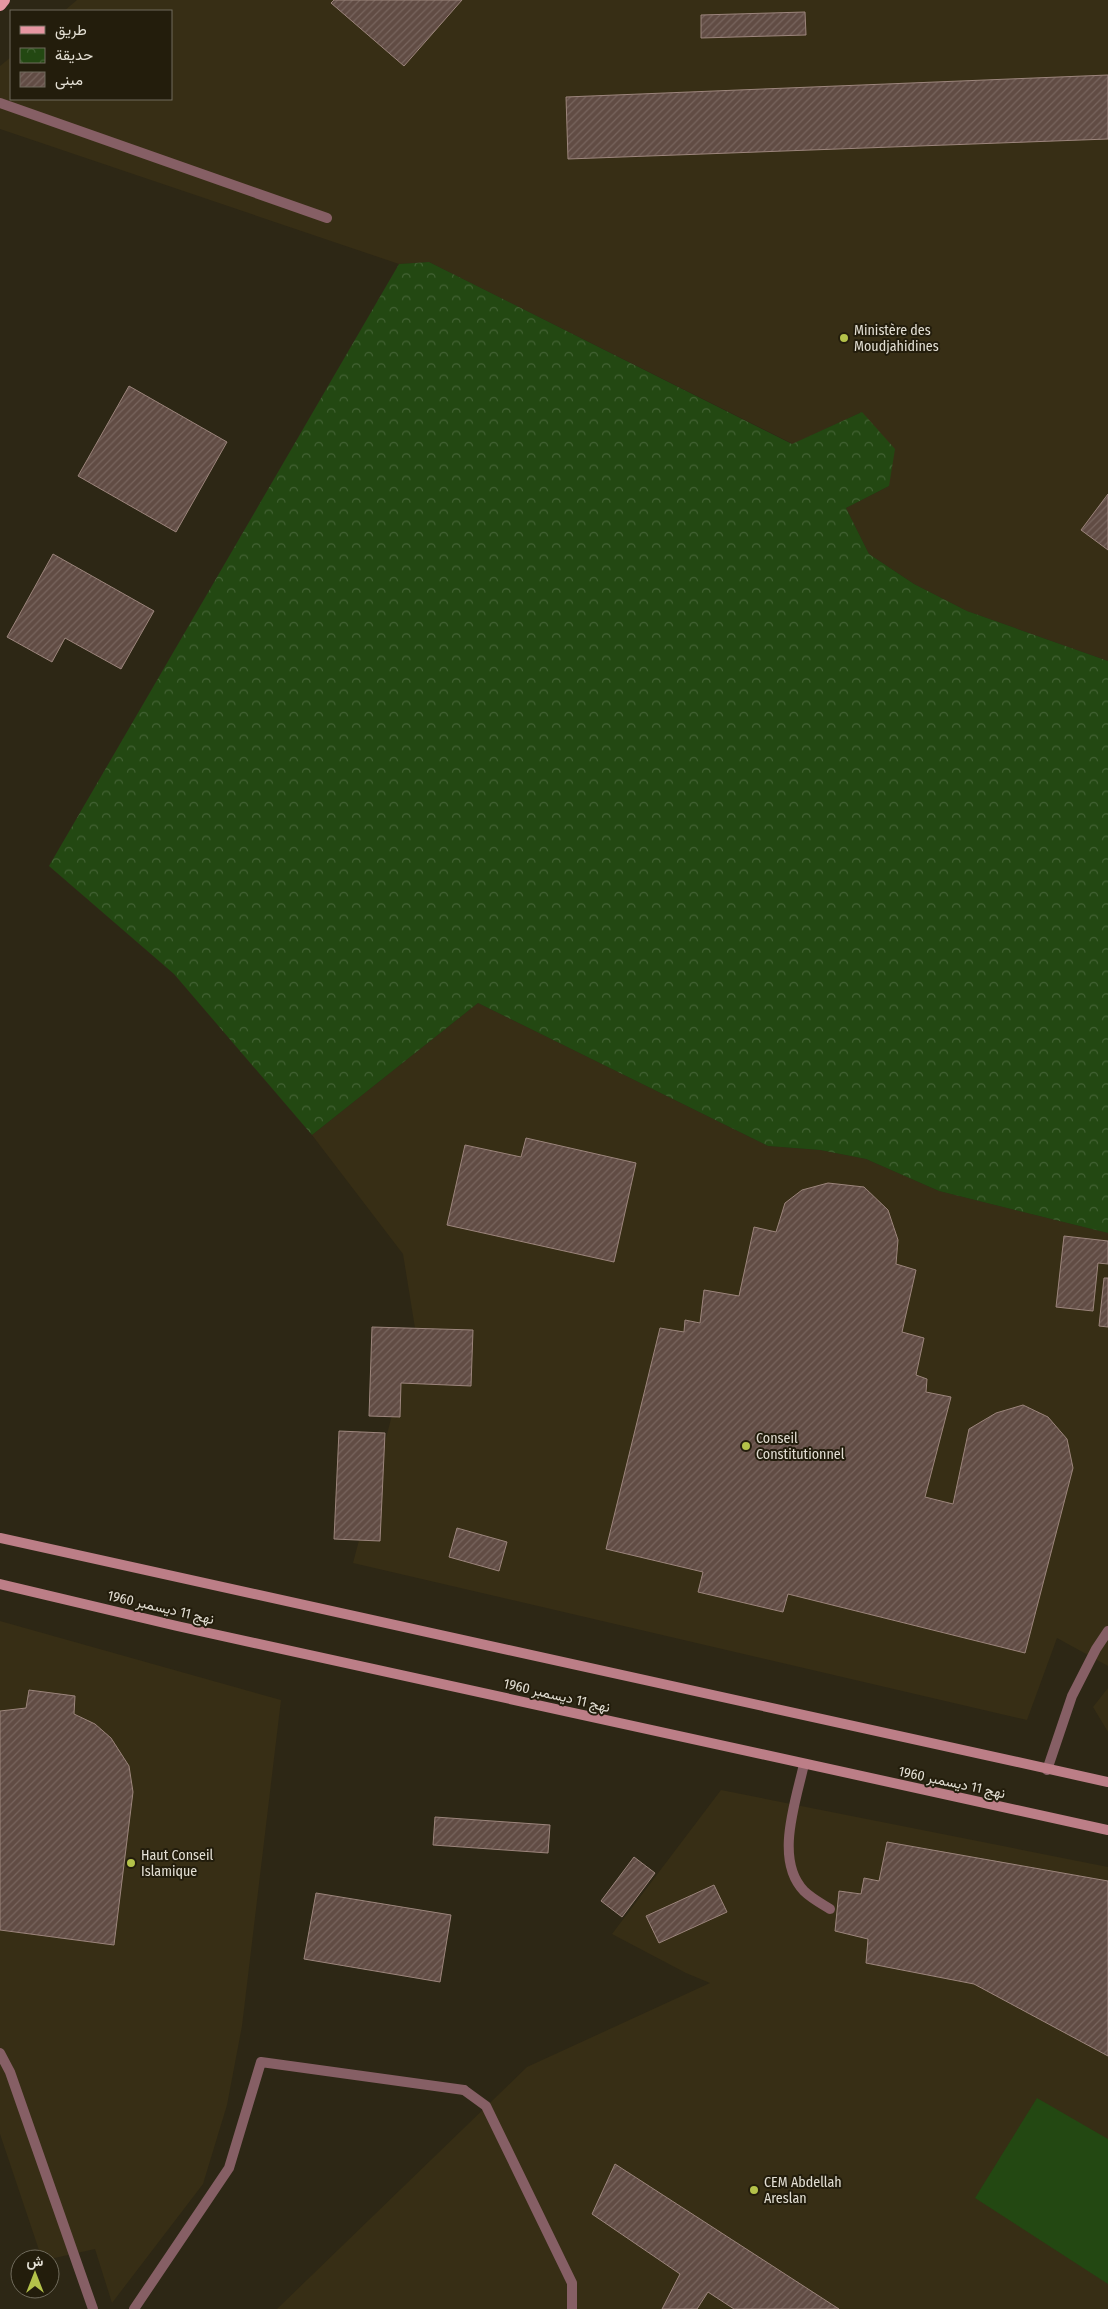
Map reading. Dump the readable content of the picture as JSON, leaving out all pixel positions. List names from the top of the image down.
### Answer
{
  "streets": {
    "main road": ["نهج 11 ديسمبر 1960"]
  },
  "places": [
    "Ministère des Moudjahidines",
    "Conseil Constitutionnel",
    "Haut Conseil Islamique",
    "CEM Abdellah Areslan"
  ],
  "legend": ["طريق", "حديقة", "مبنى"],
  "north": "top"
}
